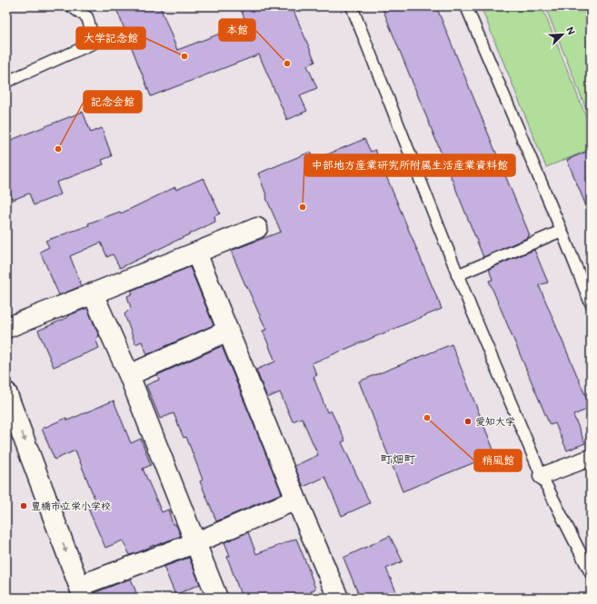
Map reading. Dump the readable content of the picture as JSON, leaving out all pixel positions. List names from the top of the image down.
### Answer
{
  "districts": ["町畑町"],
  "places": [
    "大学記念館",
    "本館",
    "記念会館",
    "中部地方産業研究所附属生活産業資料館",
    "梢風館",
    "愛知大学",
    "豊橋市立栄小学校"
  ],
  "north": "top right"
}
